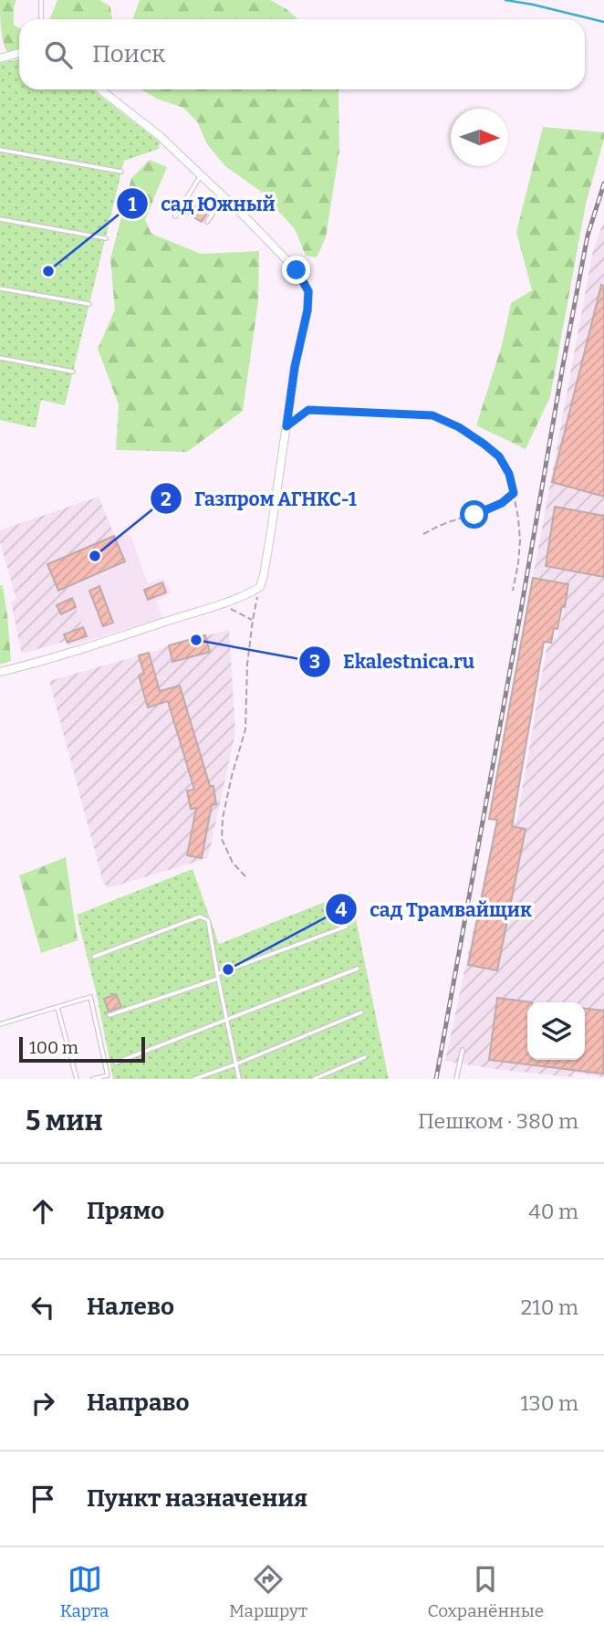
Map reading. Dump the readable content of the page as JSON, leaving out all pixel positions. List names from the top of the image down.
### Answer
{
  "places": [
    "сад Южный",
    "Газпром АГНКС-1",
    "Ekalestnica.ru",
    "сад Трамвайщик"
  ],
  "scale_bar": "100 m",
  "north": "right",
  "page": {
    "search": "Поиск",
    "scale": "100 m",
    "heading": ["5 мин", "Пешком · 380 m"],
    "list": [
      ["Прямо", "40 m"],
      ["Налево", "210 m"],
      ["Направо", "130 m"],
      "Пункт назначения"
    ],
    "nav": ["Карта", "Маршрут", "Сохранённые"]
  }
}
